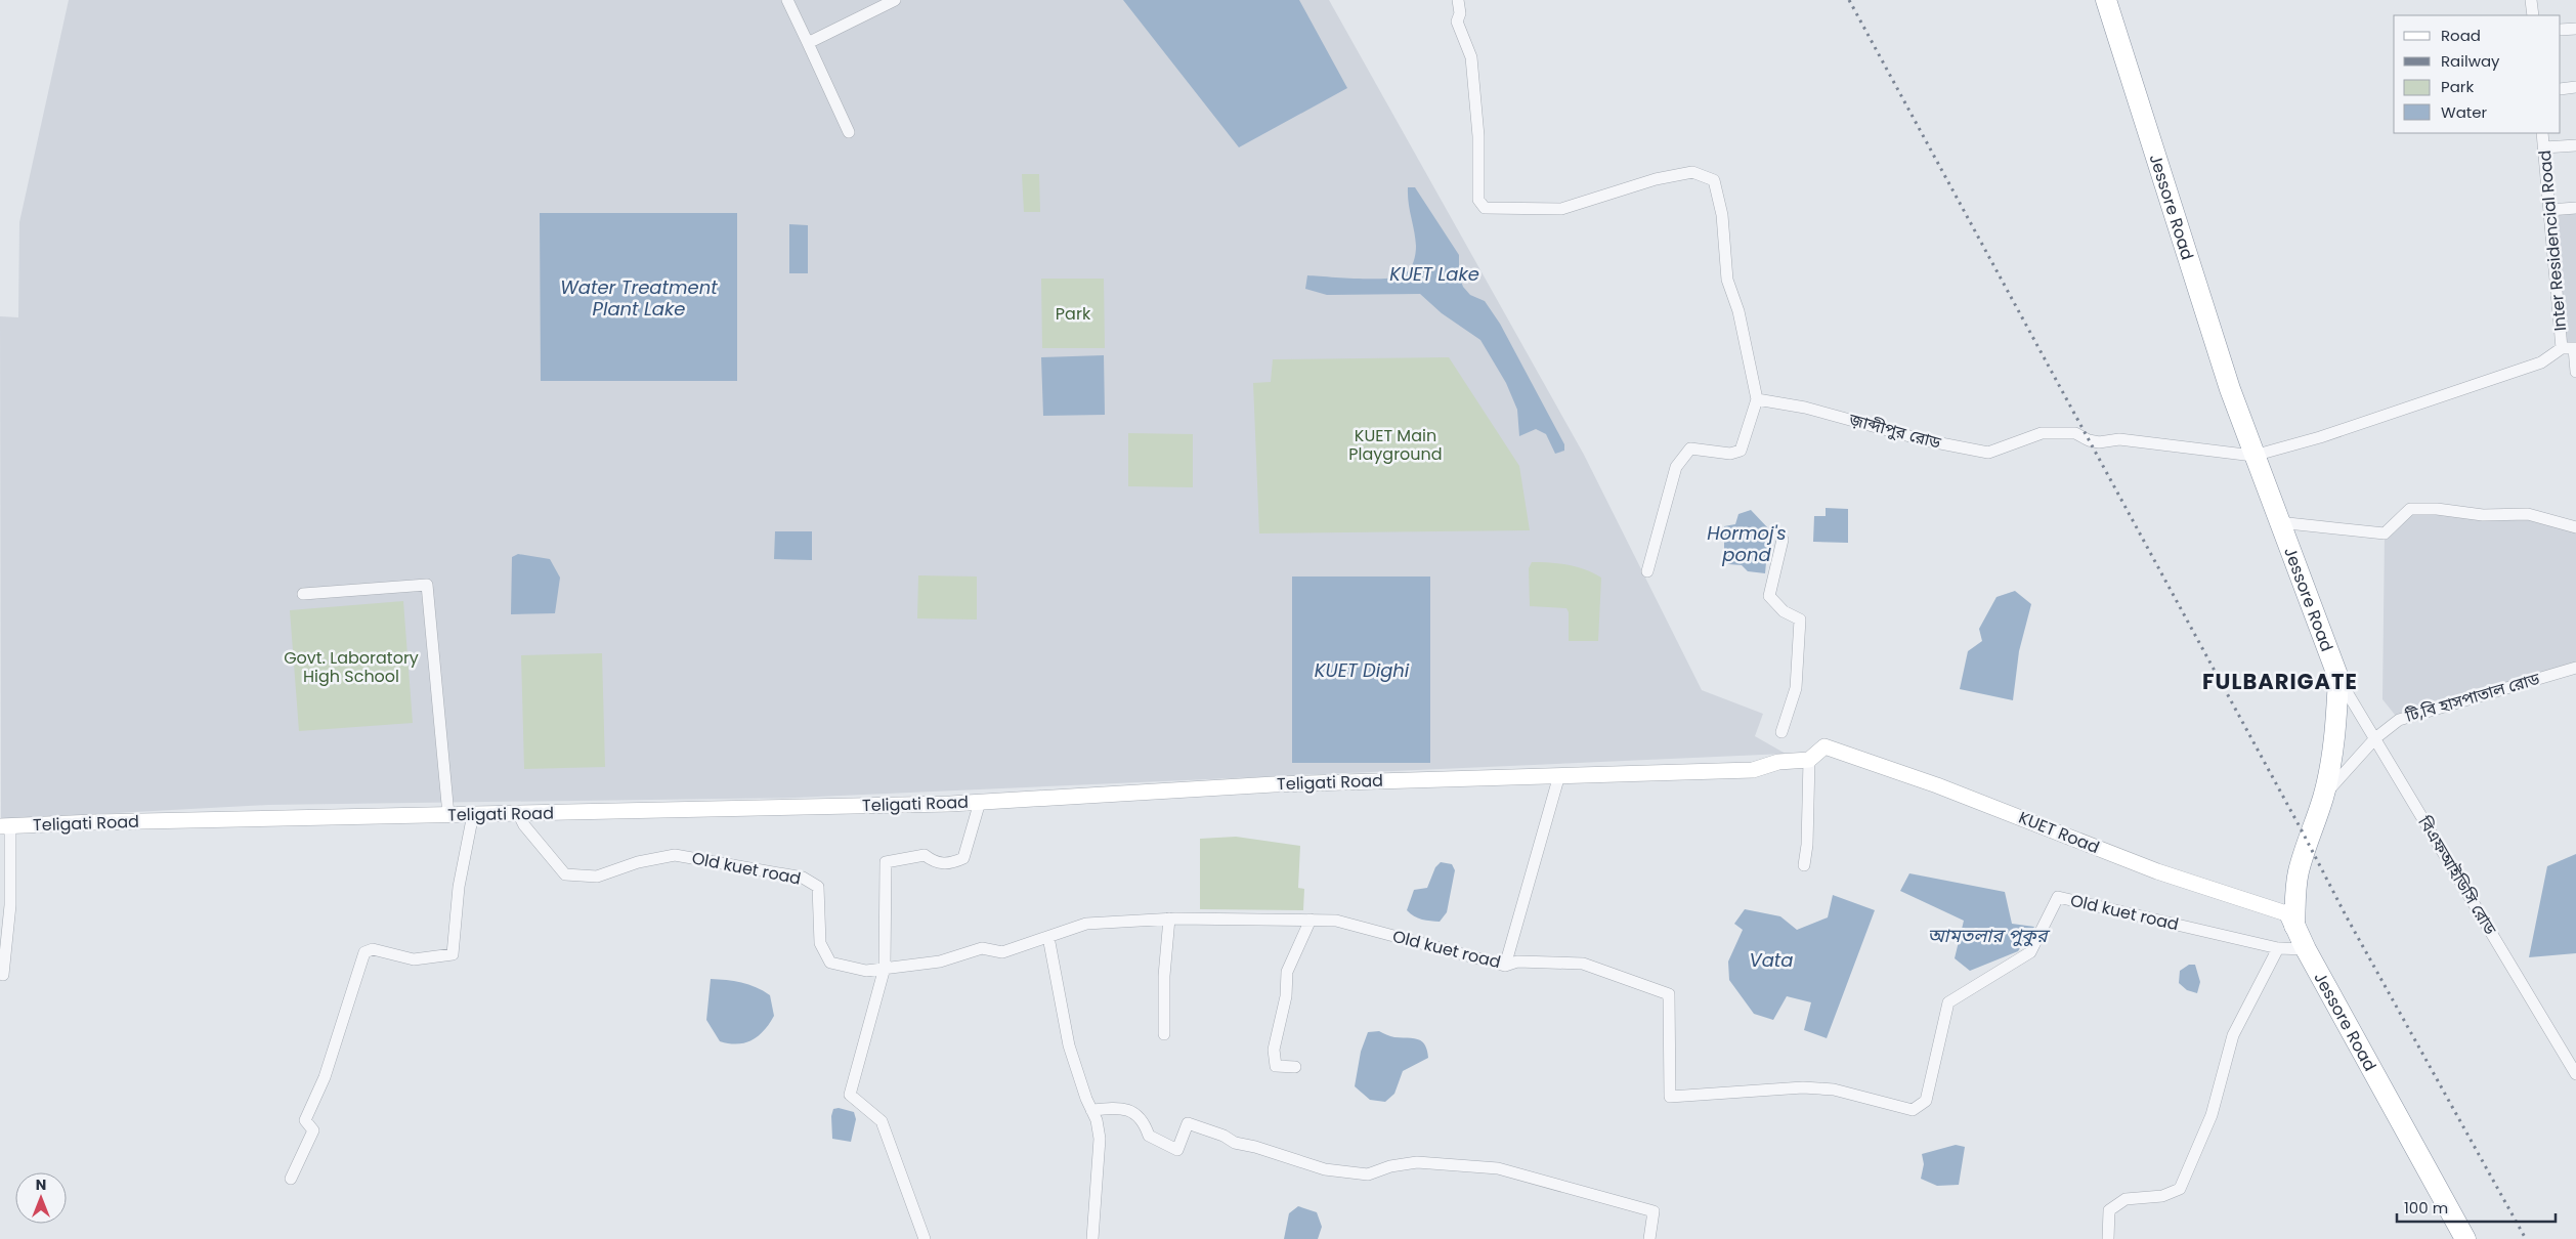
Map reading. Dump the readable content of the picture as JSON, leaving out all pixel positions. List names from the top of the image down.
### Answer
{
  "streets": {
    "highway": ["Jessore Road"],
    "main road": ["Teligati Road", "KUET Road"],
    "street": [
      "Inter Residencial Road",
      "জ়াব্দীপুর রোড",
      "টি,বি হাসপাতাল রোড",
      "Old kuet road",
      "বিএফআইডিসি রোড"
    ]
  },
  "crossings": [
    ["Jessore Road", "জ়াব্দীপুর রোড"],
    ["Jessore Road", "টি,বি হাসপাতাল রোড"],
    ["Jessore Road", "KUET Road"],
    ["Jessore Road", "Old kuet road"],
    ["Jessore Road", "বিএফআইডিসি রোড"],
    ["টি,বি হাসপাতাল রোড", "বিএফআইডিসি রোড"],
    ["Teligati Road", "KUET Road"],
    ["Teligati Road", "Old kuet road"]
  ],
  "districts": ["FULBARIGATE"],
  "water": [
    "KUET Lake",
    "Water Treatment Plant Lake",
    "Hormoj's pond",
    "KUET Dighi",
    "আমতলার পুকুর",
    "Vata"
  ],
  "parks": ["Park", "KUET Main Playground", "Govt. Laboratory High School"],
  "legend": [
    "Road",
    "Railway",
    "Park",
    "Water"
  ],
  "scale_bar": "100 m",
  "north": "top"
}
